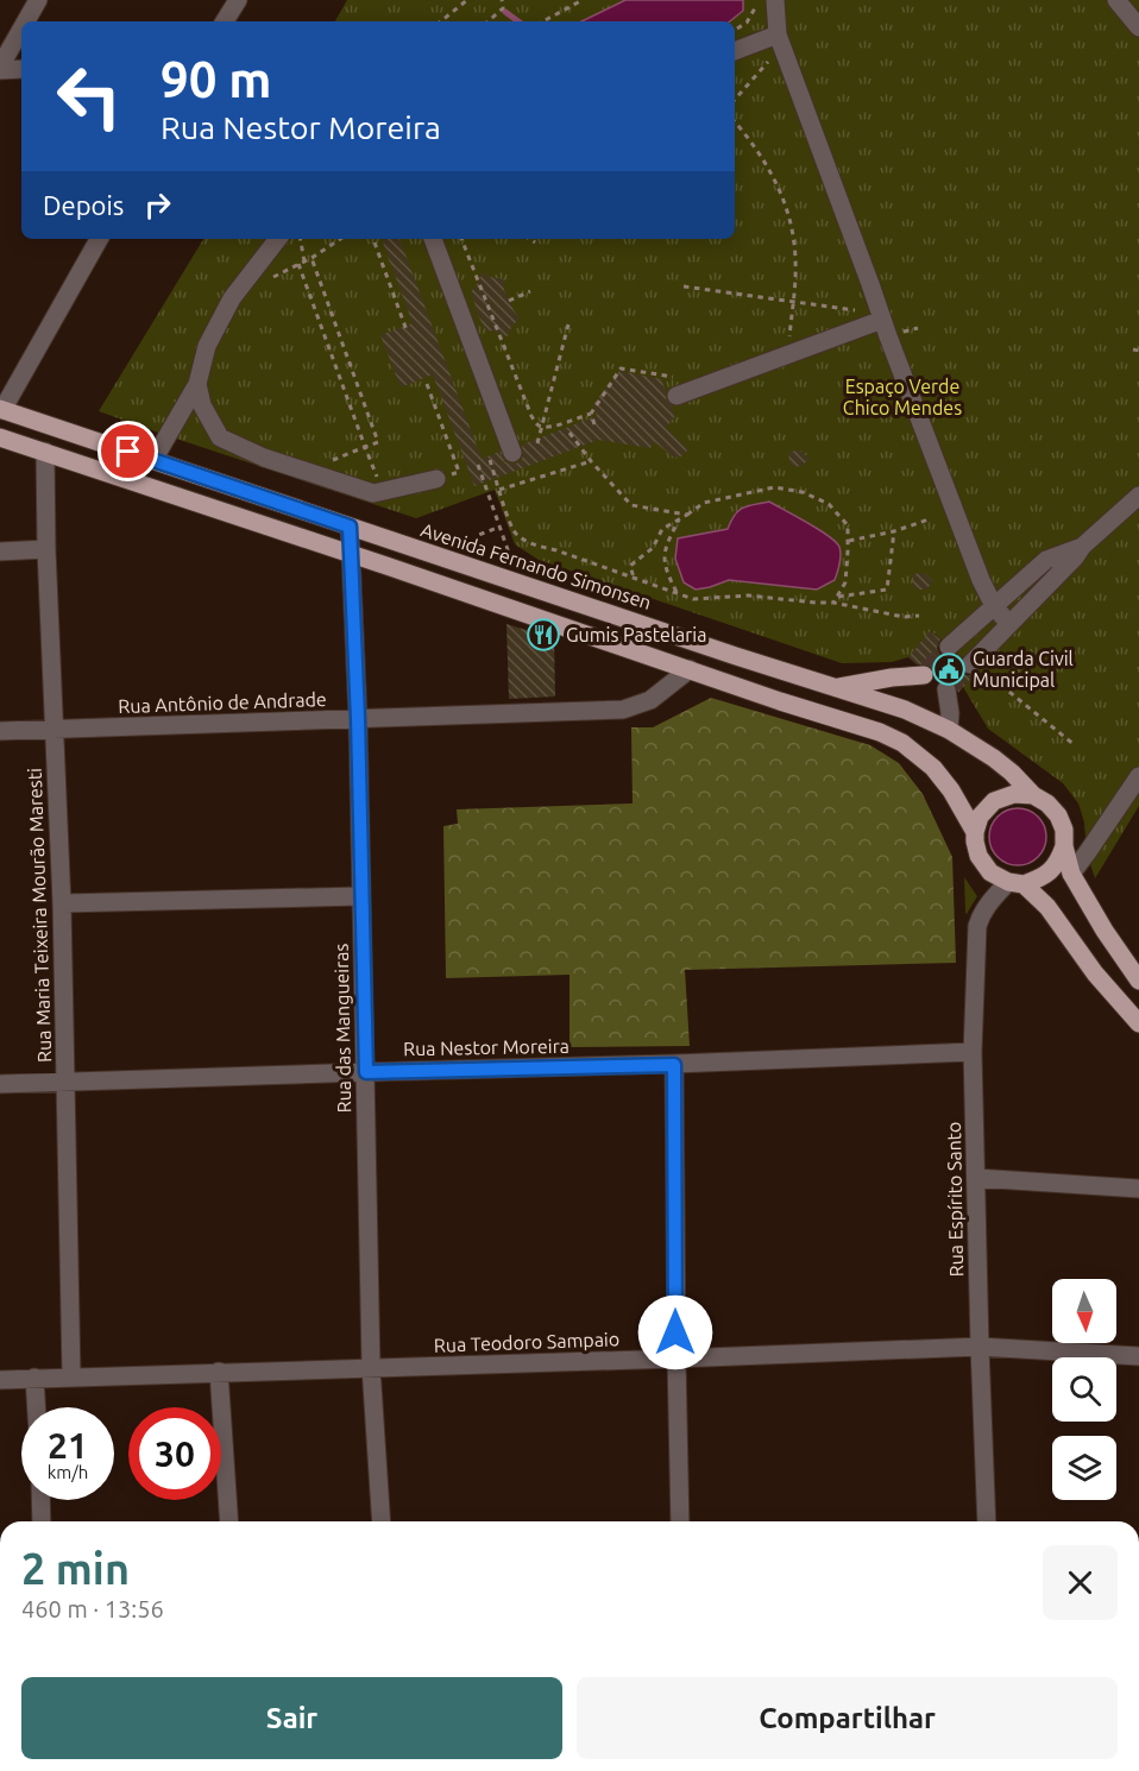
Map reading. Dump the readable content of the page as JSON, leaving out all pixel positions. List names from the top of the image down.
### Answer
{
  "streets": {
    "main road": ["Avenida Fernando Simonsen"],
    "street": [
      "Rua Antônio de Andrade",
      "Rua Maria Teixeira Mourão Maresti",
      "Rua das Mangueiras",
      "Rua Nestor Moreira",
      "Rua Espírito Santo",
      "Rua Teodoro Sampaio"
    ]
  },
  "crossings": [
    ["Avenida Fernando Simonsen", "Rua das Mangueiras"],
    ["Avenida Fernando Simonsen", "Rua Espírito Santo"],
    ["Rua Antônio de Andrade", "Rua Maria Teixeira Mourão Maresti"],
    ["Rua Antônio de Andrade", "Rua das Mangueiras"],
    ["Rua Maria Teixeira Mourão Maresti", "Rua Nestor Moreira"],
    ["Rua Maria Teixeira Mourão Maresti", "Rua Teodoro Sampaio"],
    ["Rua das Mangueiras", "Rua Nestor Moreira"],
    ["Rua das Mangueiras", "Rua Teodoro Sampaio"],
    ["Rua Nestor Moreira", "Rua Espírito Santo"],
    ["Rua Espírito Santo", "Rua Teodoro Sampaio"]
  ],
  "parks": ["Espaço Verde Chico Mendes"],
  "places": {
    "restaurant": ["Gumis Pastelaria"],
    "public building": ["Guarda Civil Municipal"]
  },
  "north": "bottom",
  "page": {
    "turn": ["90 m", "Rua Nestor Moreira"],
    "then": "Depois",
    "speed": "21 km/h",
    "limit": "30",
    "heading": ["2 min", "460 m · 13:56"],
    "buttons": ["Sair", "Compartilhar"]
  }
}
